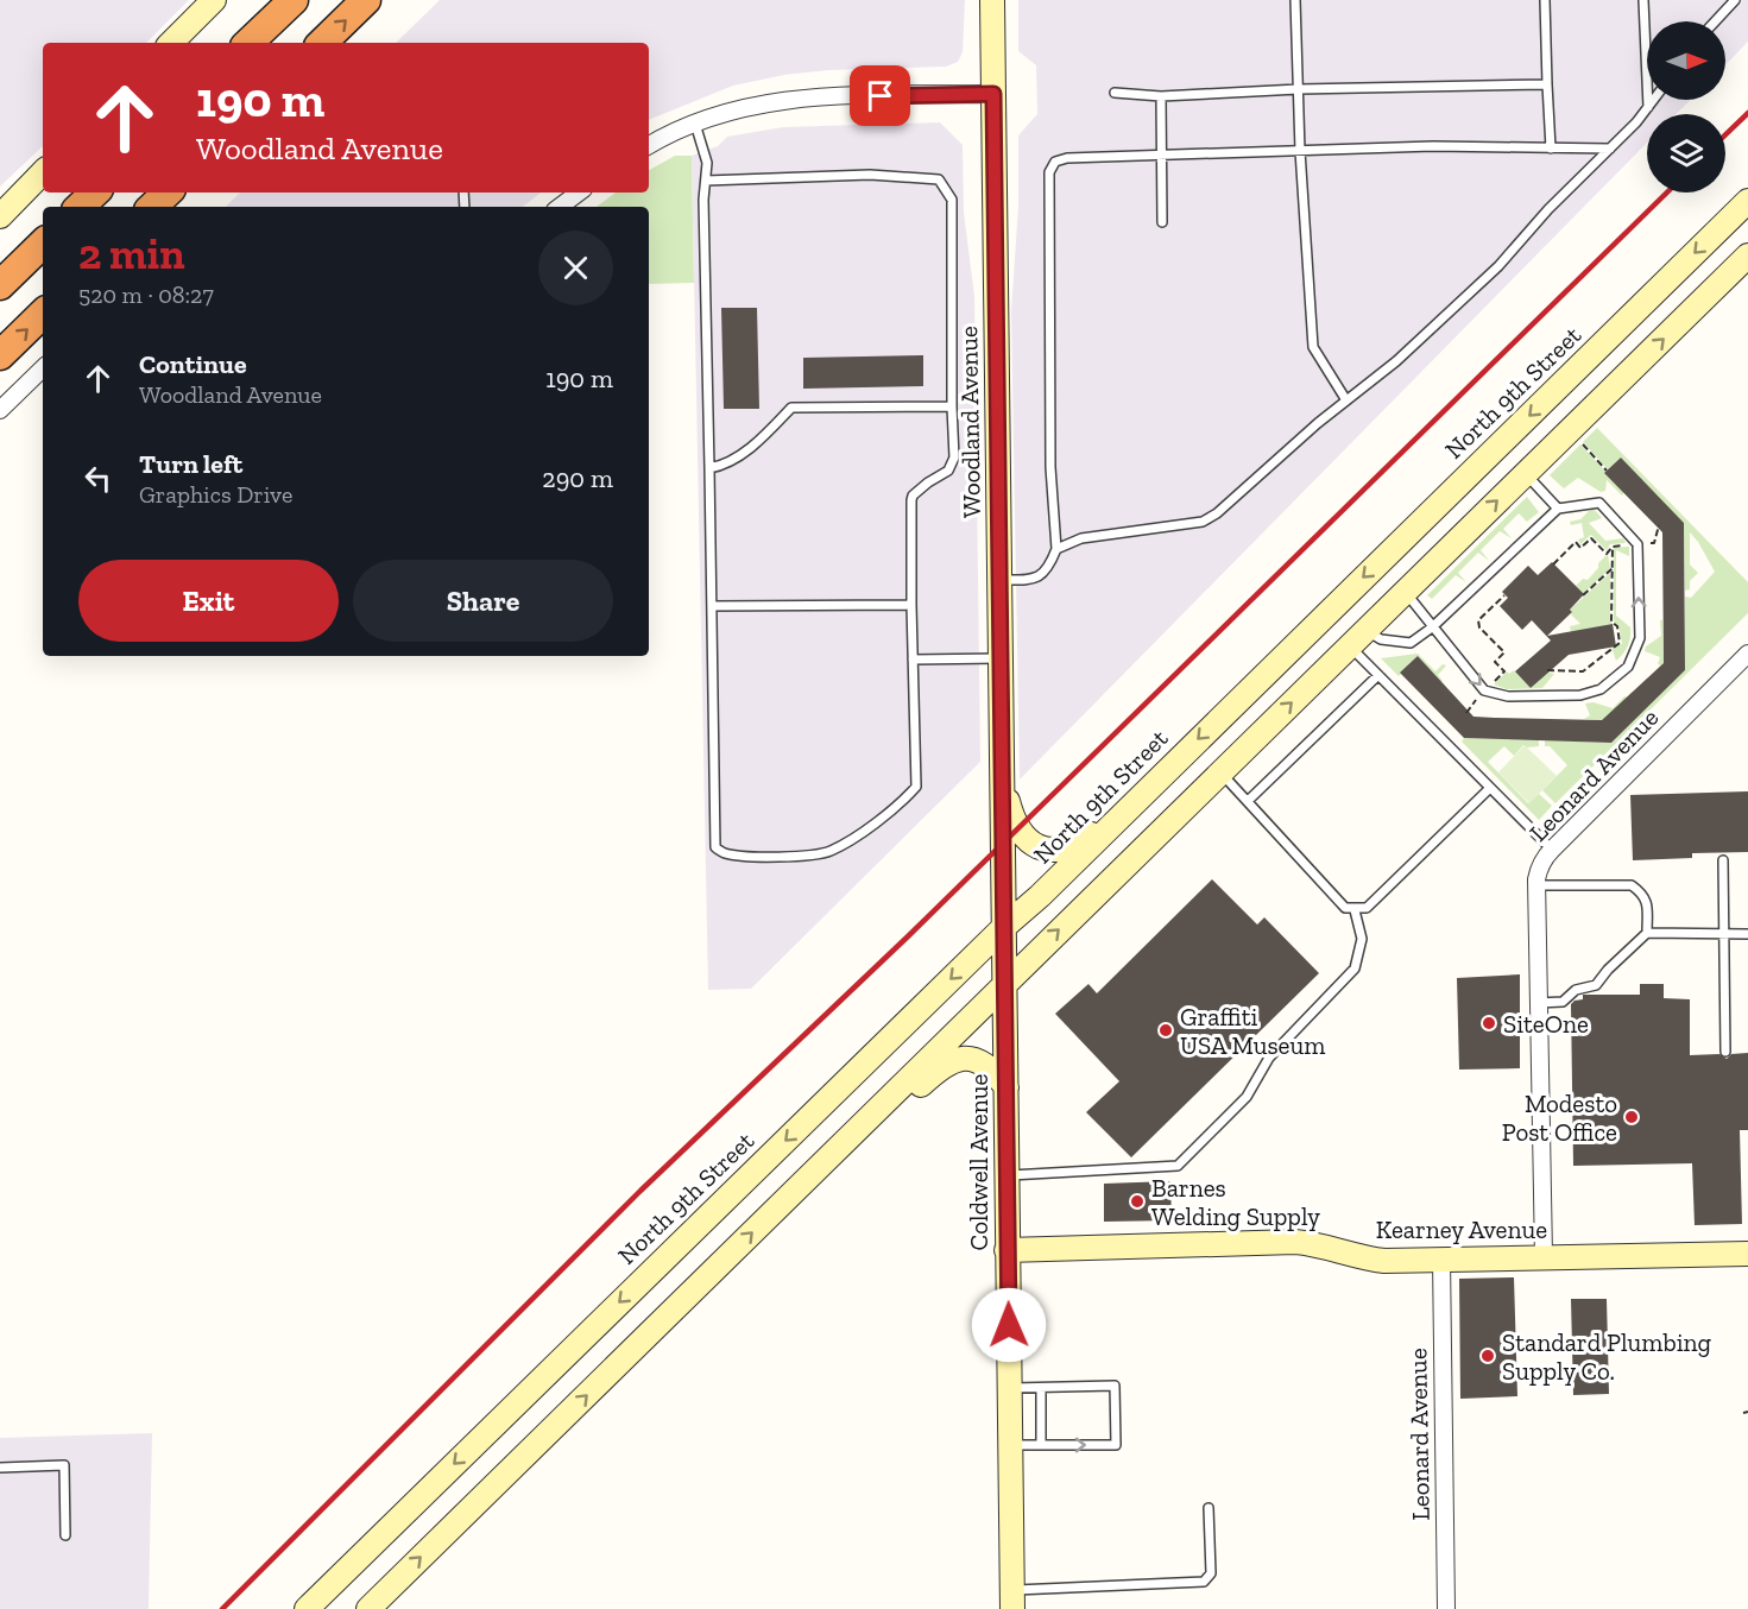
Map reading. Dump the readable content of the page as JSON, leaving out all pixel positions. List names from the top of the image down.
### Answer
{
  "streets": {
    "street": [
      "North 9th Street",
      "Woodland Avenue",
      "Leonard Avenue",
      "Coldwell Avenue",
      "Kearney Avenue"
    ]
  },
  "crossings": [
    ["North 9th Street", "Coldwell Avenue"],
    ["Woodland Avenue", "Coldwell Avenue"],
    ["Leonard Avenue", "Kearney Avenue"],
    ["Coldwell Avenue", "Kearney Avenue"]
  ],
  "places": [
    "SiteOne",
    "Graffiti USA Museum",
    "Modesto Post Office",
    "Barnes Welding Supply",
    "Standard Plumbing Supply Co."
  ],
  "north": "right",
  "page": {
    "turn": ["190 m", "Woodland Avenue"],
    "heading": ["2 min", "520 m · 08:27"],
    "list": [
      {
        "name": "Continue",
        "note": "Woodland Avenue",
        "value": "190 m"
      },
      {
        "name": "Turn left",
        "note": "Graphics Drive",
        "value": "290 m"
      }
    ],
    "buttons": ["Exit", "Share"]
  }
}
